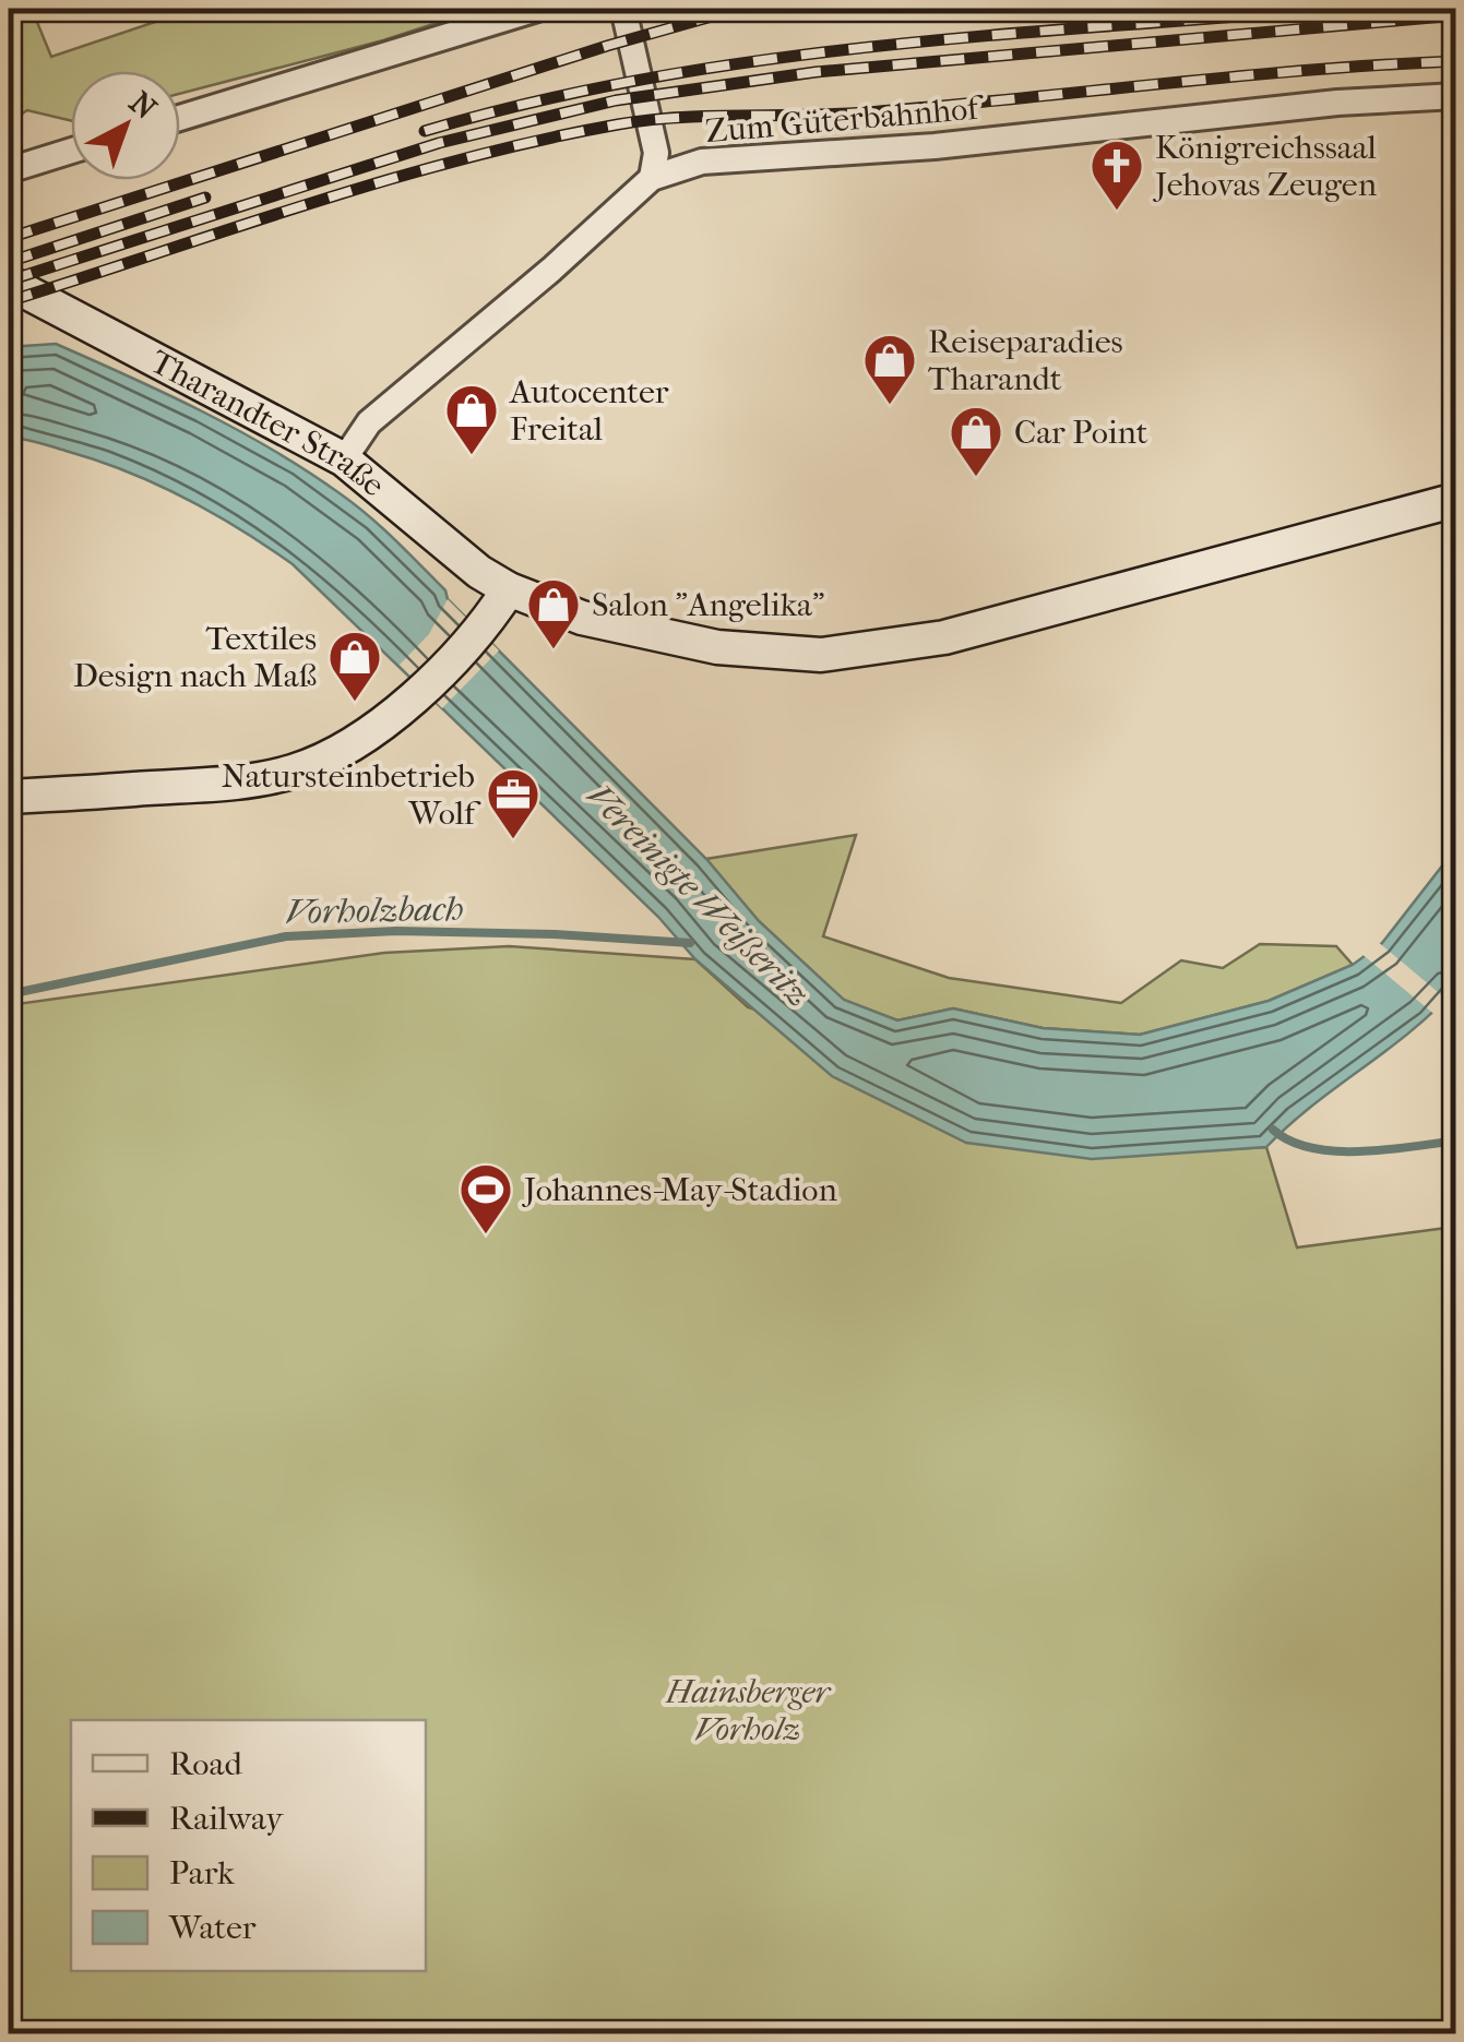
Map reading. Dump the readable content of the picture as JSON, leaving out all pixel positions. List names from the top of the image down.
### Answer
{
  "streets": {
    "main road": ["Tharandter Straße"],
    "street": ["Zum Güterbahnhof"]
  },
  "crossings": [
    ["Zum Güterbahnhof", "Tharandter Straße"]
  ],
  "water": ["Vereinigte Weißeritz", "Vorholzbach"],
  "parks": ["Hainsberger Vorholz"],
  "places": {
    "church": ["Königreichssaal Jehovas Zeugen"],
    "shop": [
      "Reiseparadies Tharandt",
      "Autocenter Freital",
      "Car Point",
      "Salon \"Angelika\"",
      "Textiles Design nach Maß"
    ],
    "office": ["Natursteinbetrieb Wolf"],
    "sports": ["Johannes-May-Stadion"]
  },
  "legend": [
    "Road",
    "Railway",
    "Park",
    "Water"
  ],
  "north": "top right"
}
